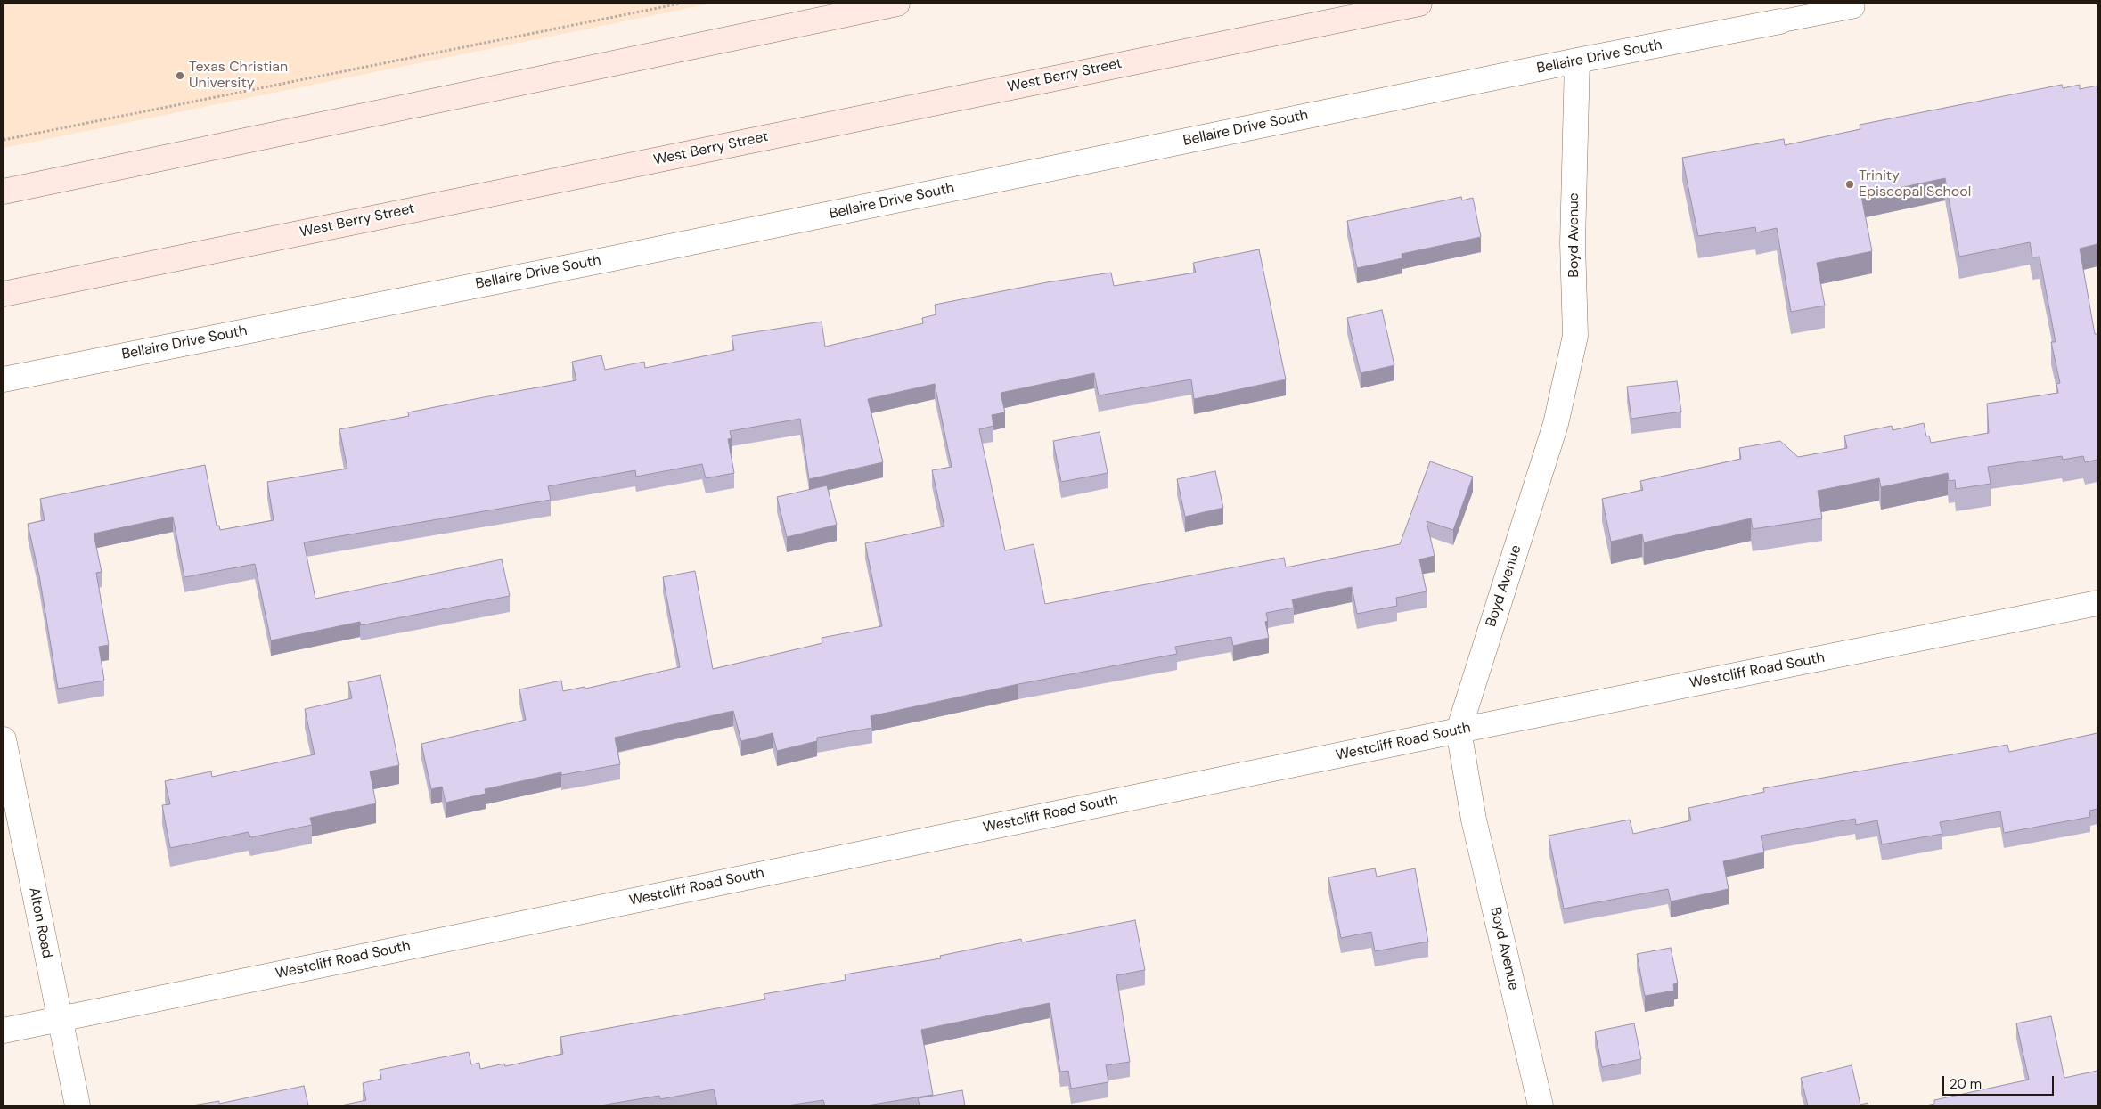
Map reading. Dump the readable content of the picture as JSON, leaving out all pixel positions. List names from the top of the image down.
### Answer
{
  "streets": {
    "main road": ["West Berry Street"],
    "street": [
      "Bellaire Drive South",
      "Boyd Avenue",
      "Westcliff Road South",
      "Alton Road"
    ]
  },
  "crossings": [
    ["Bellaire Drive South", "Boyd Avenue"],
    ["Boyd Avenue", "Westcliff Road South"],
    ["Westcliff Road South", "Alton Road"]
  ],
  "places": ["Texas Christian University", "Trinity Episcopal School"],
  "scale_bar": "20 m"
}
